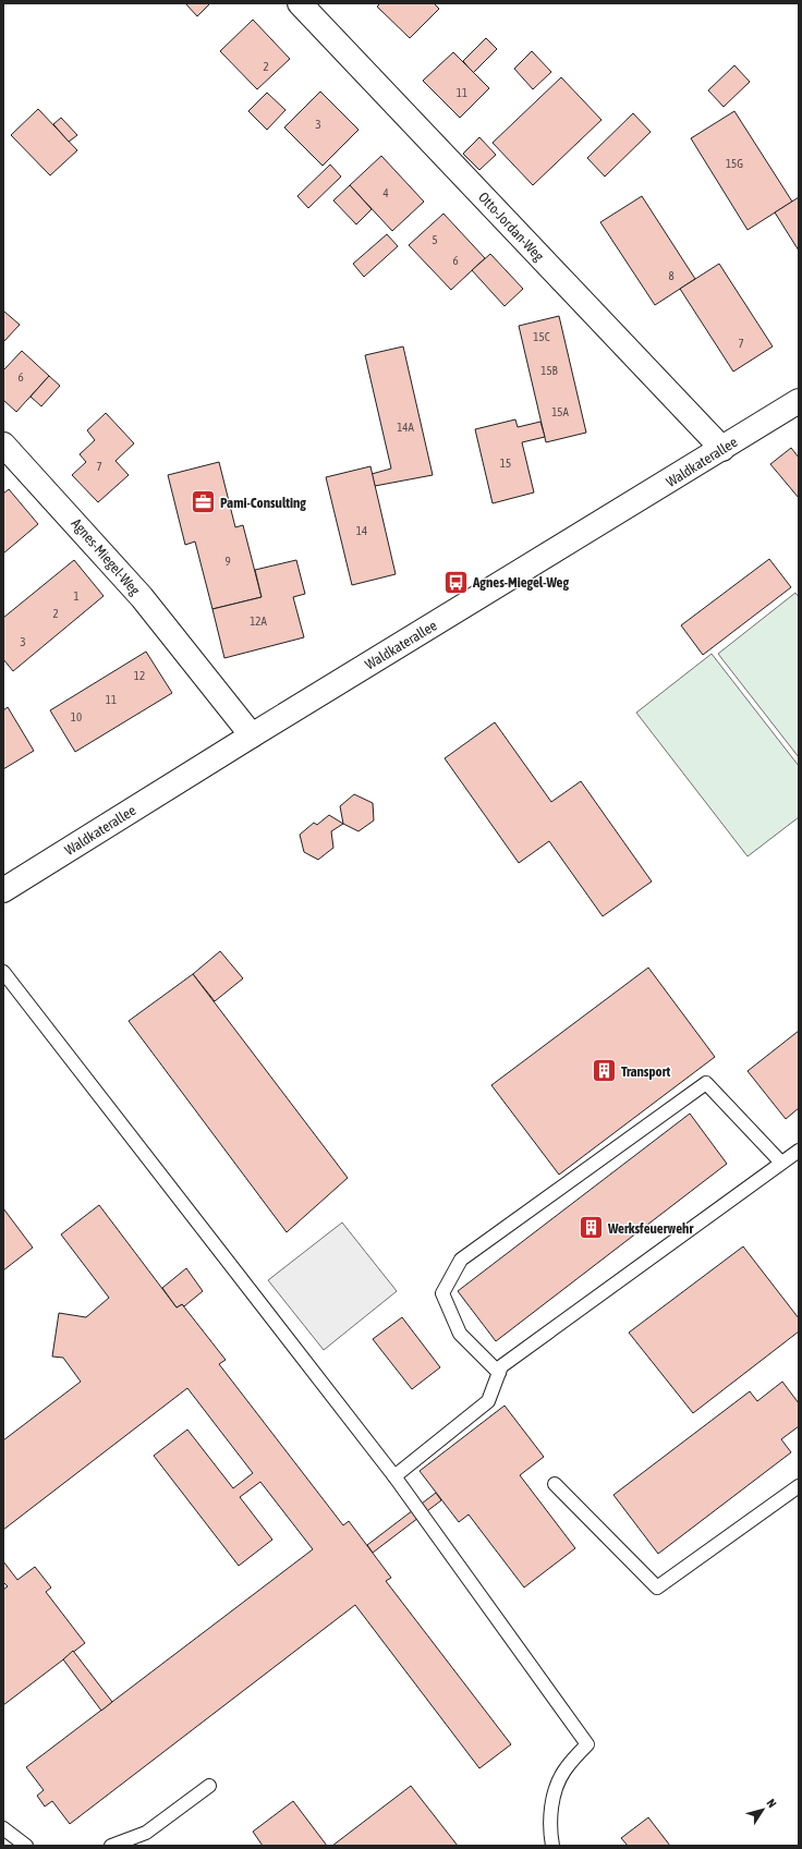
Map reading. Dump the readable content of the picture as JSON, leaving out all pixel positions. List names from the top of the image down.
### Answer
{
  "streets": {
    "street": ["Otto-Jordan-Weg", "Waldkaterallee", "Agnes-Miegel-Weg"]
  },
  "crossings": [
    ["Otto-Jordan-Weg", "Waldkaterallee"],
    ["Waldkaterallee", "Agnes-Miegel-Weg"]
  ],
  "places": {
    "office": ["Pami-Consulting"],
    "bus stop": ["Agnes-Miegel-Weg"],
    "building": ["Transport", "Werksfeuerwehr"]
  },
  "house_numbers": [
    "2",
    "11",
    "3",
    "15G",
    "4",
    "5",
    "6",
    "8",
    "15C",
    "7",
    "15B",
    "6",
    "15A",
    "14A",
    "15",
    "7",
    "14",
    "9",
    "1",
    "2",
    "12A",
    "3",
    "12",
    "11",
    "10"
  ],
  "north": "top right"
}
